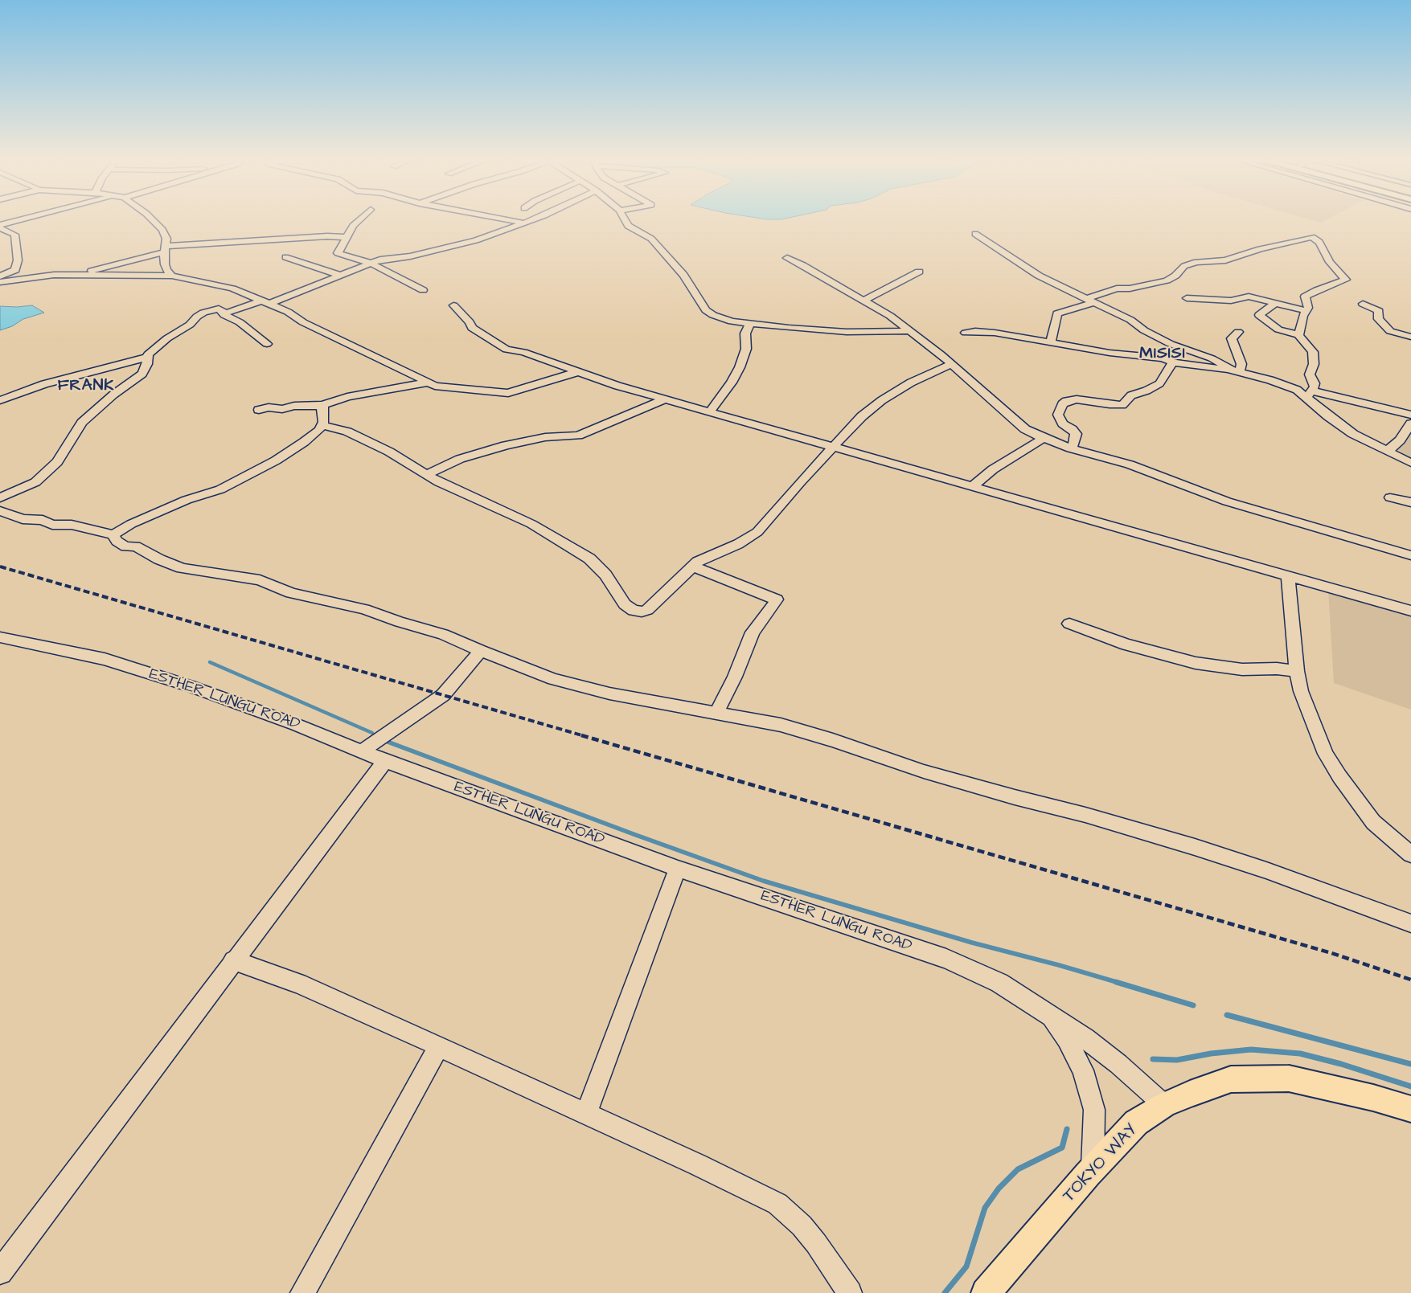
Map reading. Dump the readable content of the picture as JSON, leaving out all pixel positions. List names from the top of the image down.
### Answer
{
  "streets": {
    "main road": ["TOKYO WAY"],
    "street": ["ESTHER LUNGU ROAD"]
  },
  "crossings": [
    ["ESTHER LUNGU ROAD", "TOKYO WAY"]
  ],
  "districts": ["MISISI", "FRANK"]
}
